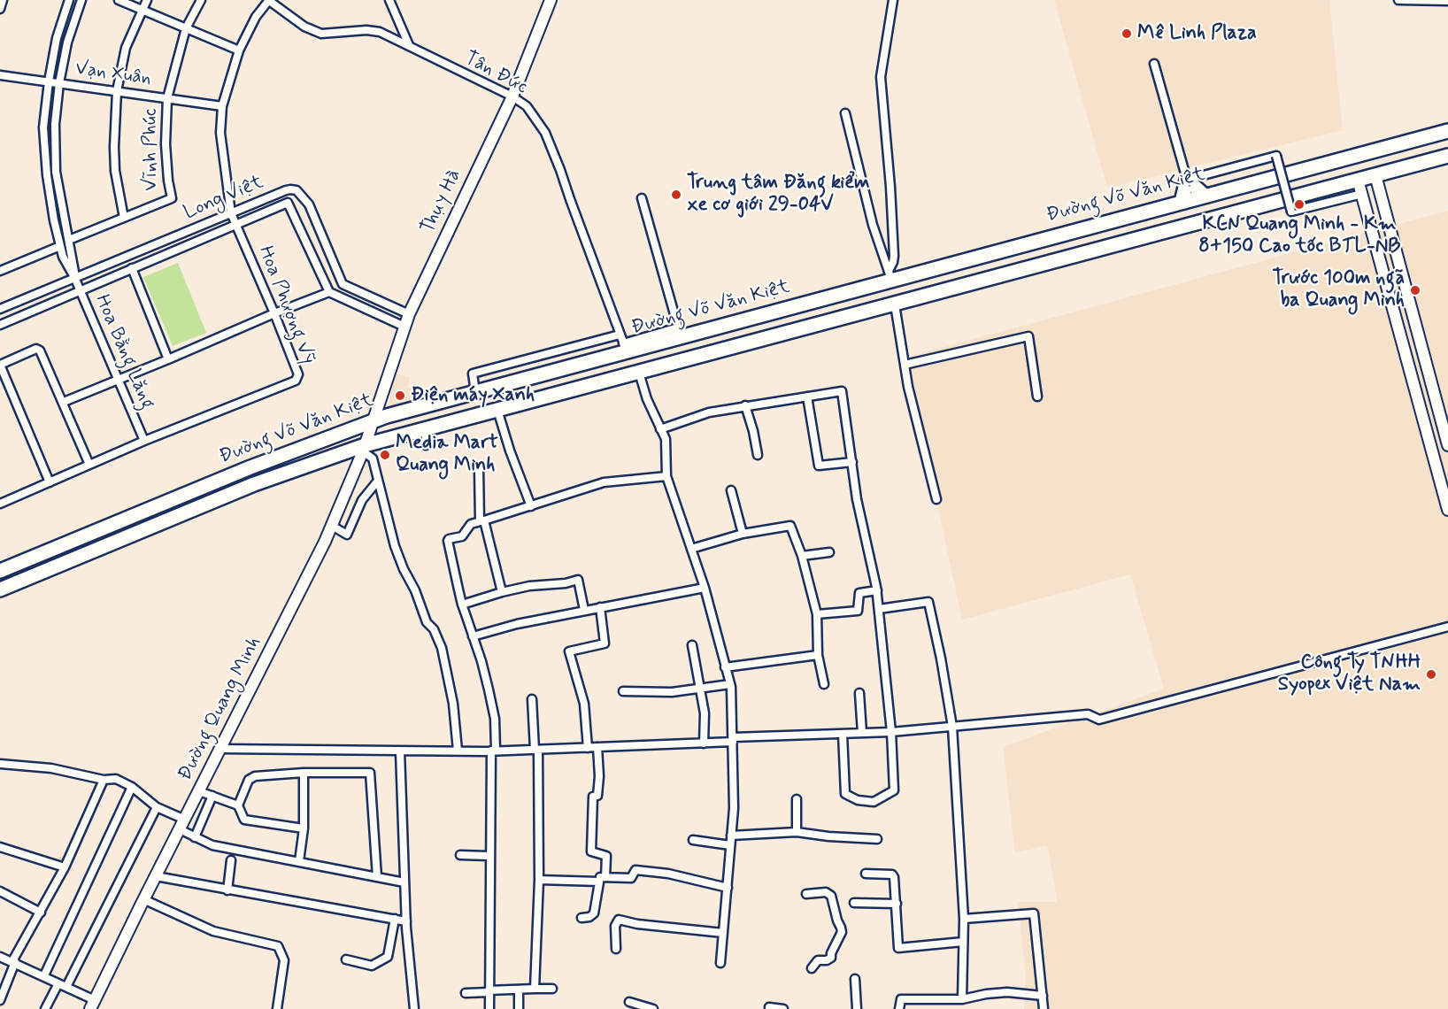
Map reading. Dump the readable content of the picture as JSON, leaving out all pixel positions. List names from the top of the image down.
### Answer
{
  "streets": {
    "highway": ["Đường Võ Văn Kiệt"],
    "street": [
      "Tân Đức",
      "Vạn Xuân",
      "Vĩnh Phúc",
      "Long Việt",
      "Thụy Hà",
      "Hoa Phượng Vỹ",
      "Hoa Bằng Lăng",
      "Đường Quang Minh"
    ]
  },
  "crossings": [
    ["Tân Đức", "Đường Võ Văn Kiệt"],
    ["Tân Đức", "Thụy Hà"],
    ["Tân Đức", "Hoa Phượng Vỹ"],
    ["Vạn Xuân", "Vĩnh Phúc"],
    ["Vạn Xuân", "Hoa Phượng Vỹ"],
    ["Vạn Xuân", "Hoa Bằng Lăng"],
    ["Vĩnh Phúc", "Hoa Bằng Lăng"],
    ["Đường Võ Văn Kiệt", "Thụy Hà"],
    ["Đường Võ Văn Kiệt", "Đường Quang Minh"],
    ["Long Việt", "Thụy Hà"],
    ["Long Việt", "Hoa Phượng Vỹ"],
    ["Long Việt", "Hoa Bằng Lăng"],
    ["Thụy Hà", "Đường Quang Minh"],
    ["Hoa Phượng Vỹ", "Hoa Bằng Lăng"]
  ],
  "places": [
    "Mê Linh Plaza",
    "Trung tâm Đăng kiểm xe cơ giới 29-04V",
    "KCN Quang Minh - Km 8+150 Cao tốc BTL-NB",
    "Trước 100m ngã ba Quang Minh",
    "Điện máy Xanh",
    "Media Mart Quang Minh",
    "Công Ty TNHH Syopex Việt Nam"
  ]
}
